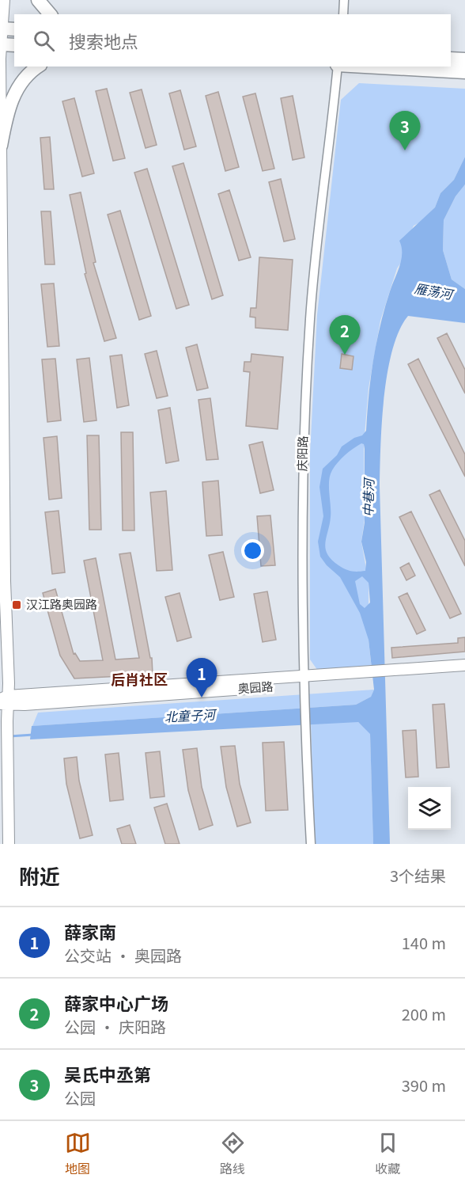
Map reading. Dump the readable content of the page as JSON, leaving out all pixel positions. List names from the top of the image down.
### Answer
{
  "streets": {
    "main road": ["奥园路"],
    "street": ["庆阳路"]
  },
  "crossings": [
    ["庆阳路", "奥园路"]
  ],
  "districts": ["后肖社区"],
  "water": ["雁荡河", "中巷河", "北童子河"],
  "places": {
    "transit": ["汉江路奥园路"]
  },
  "page": {
    "search": "搜索地点",
    "pins": ["3", "2", "1"],
    "heading": ["附近", "3个结果"],
    "list": [
      {
        "mark": "1",
        "name": "薛家南",
        "note": "公交站 · 奥园路",
        "value": "140 m"
      },
      {
        "mark": "2",
        "name": "薛家中心广场",
        "note": "公园 · 庆阳路",
        "value": "200 m"
      },
      {
        "mark": "3",
        "name": "吴氏中丞第",
        "note": "公园",
        "value": "390 m"
      }
    ],
    "nav": ["地图", "路线", "收藏"]
  }
}
